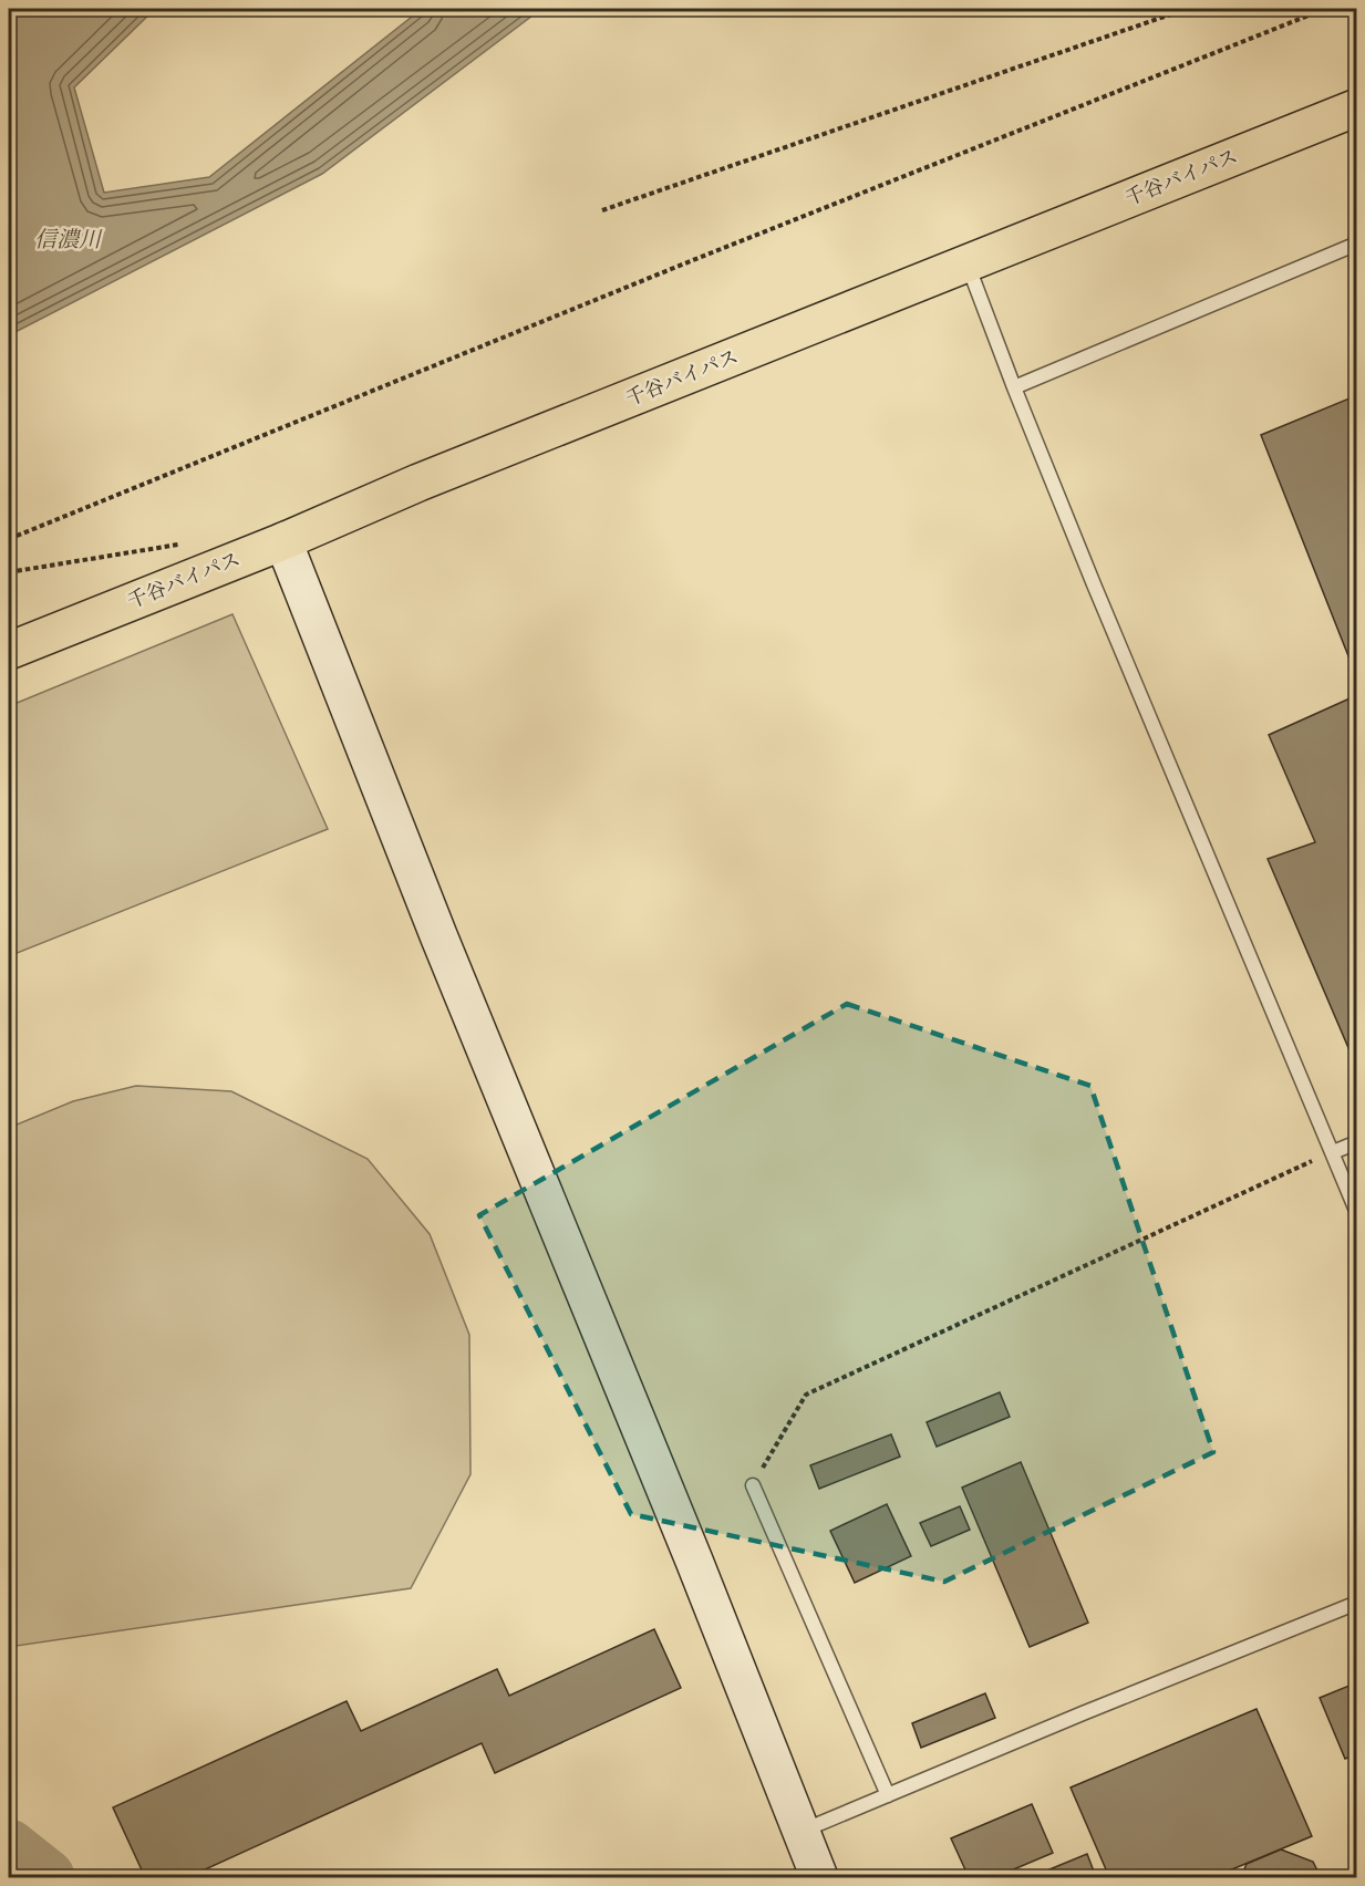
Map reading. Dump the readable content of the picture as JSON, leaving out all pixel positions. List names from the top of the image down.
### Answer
{
  "streets": {
    "highway": ["千谷バイパス"]
  },
  "water": ["信濃川"]
}
